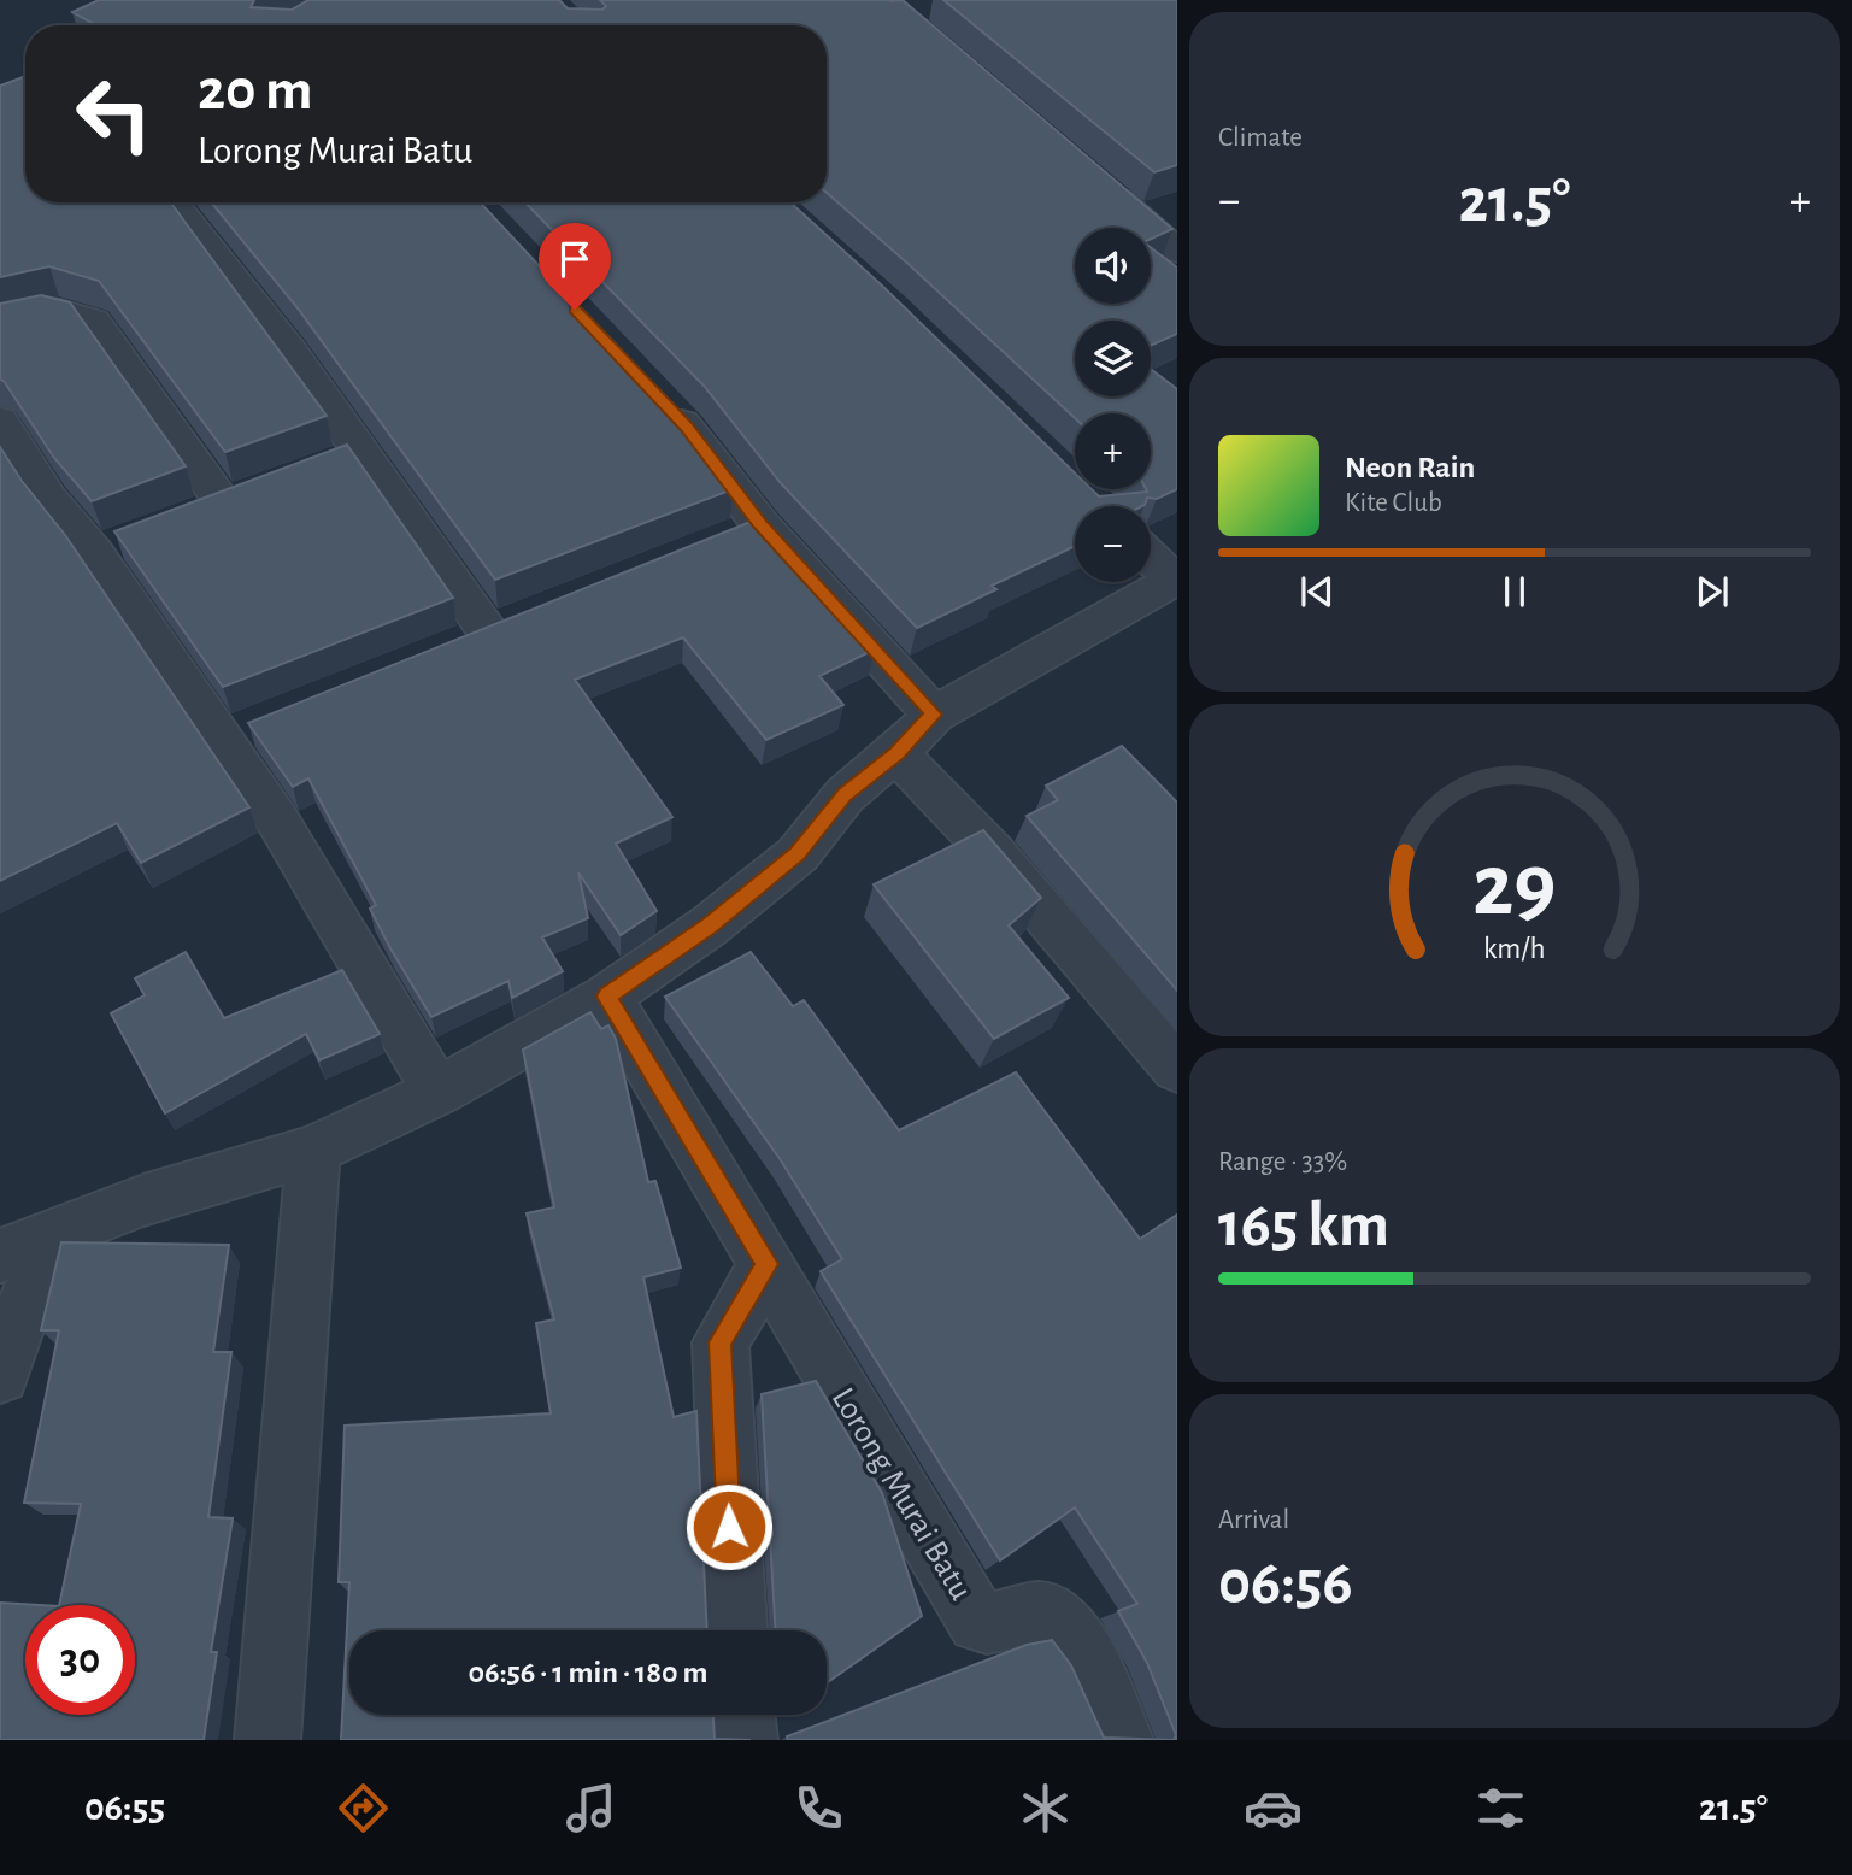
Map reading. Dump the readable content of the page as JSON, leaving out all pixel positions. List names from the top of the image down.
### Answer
{
  "streets": {
    "street": ["Lorong Murai Batu"]
  },
  "page": {
    "tile": [
      "Climate",
      ["Range · 33%", "165 km"],
      ["Arrival", "06:56"]
    ],
    "turn": ["20 m", "Lorong Murai Batu"],
    "heat": ["−", "21.5°", "+"],
    "map_buttons": ["+", "−"],
    "song": ["Neon Rain", "Kite Club"],
    "limit": "30",
    "trip": "06:56 · 1 min · 180 m",
    "tabs": ["06:55", "21.5°"],
    "gauge": ["29", "km/h"]
  }
}
